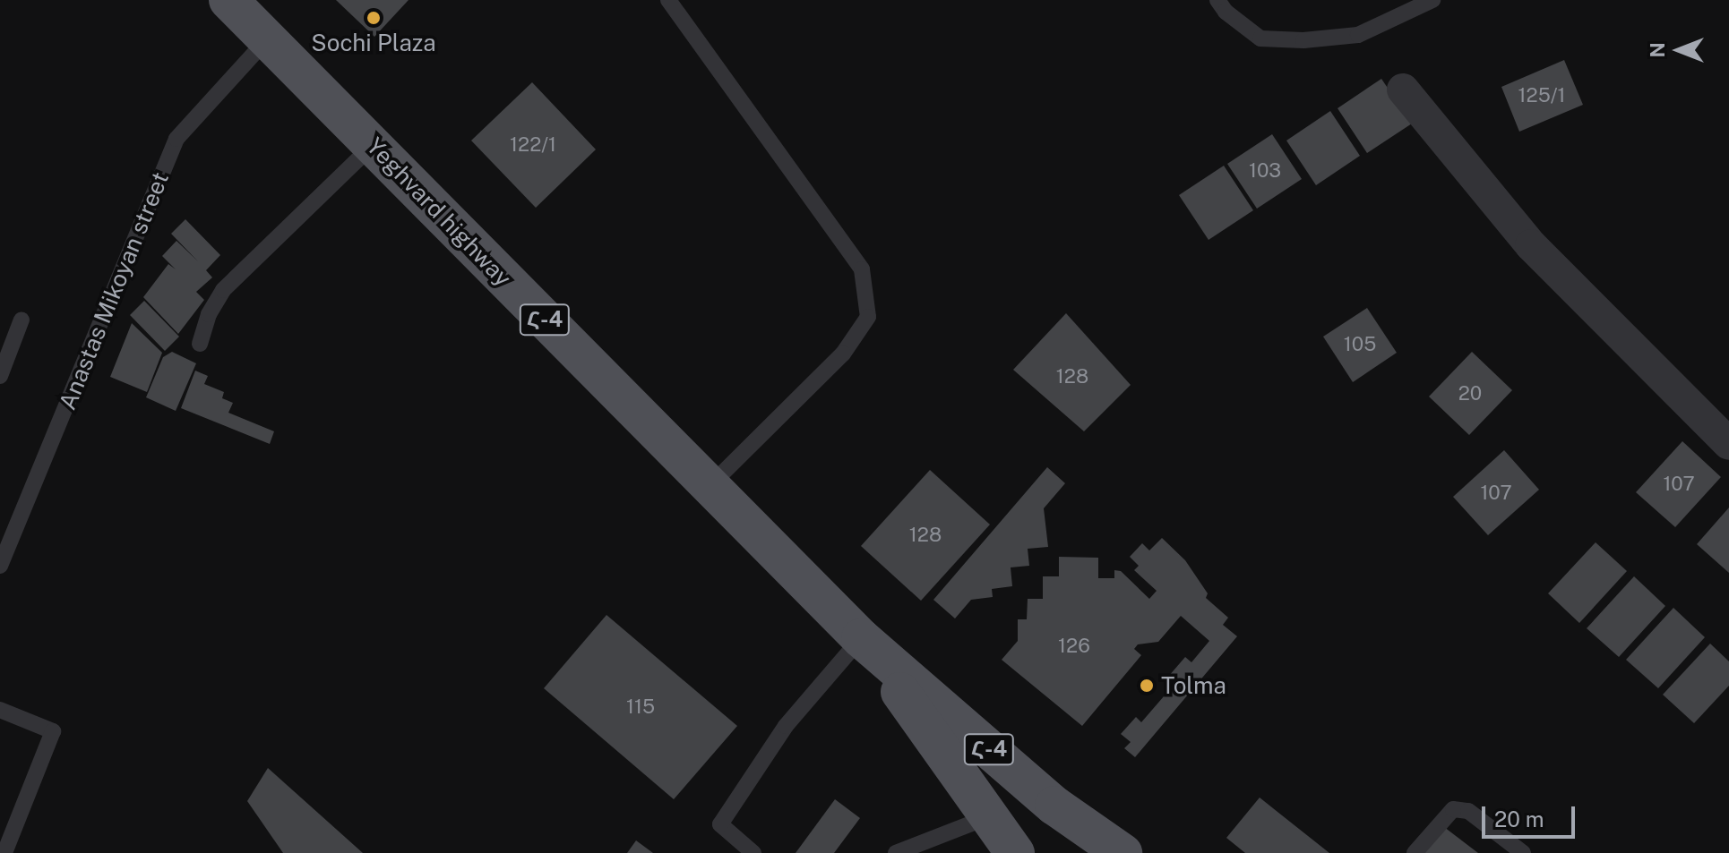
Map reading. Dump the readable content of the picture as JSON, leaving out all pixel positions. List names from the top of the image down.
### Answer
{
  "streets": {
    "main road": ["Yeghvard highway", "Հ-4"],
    "lane": ["Anastas Mikoyan street"]
  },
  "crossings": [
    ["Yeghvard highway", "Anastas Mikoyan street"]
  ],
  "places": ["Sochi Plaza", "Tolma"],
  "house_numbers": [
    "125/1",
    "122/1",
    "103",
    "105",
    "128",
    "20",
    "107",
    "107",
    "128",
    "126",
    "115"
  ],
  "scale_bar": "20 m",
  "north": "left"
}
